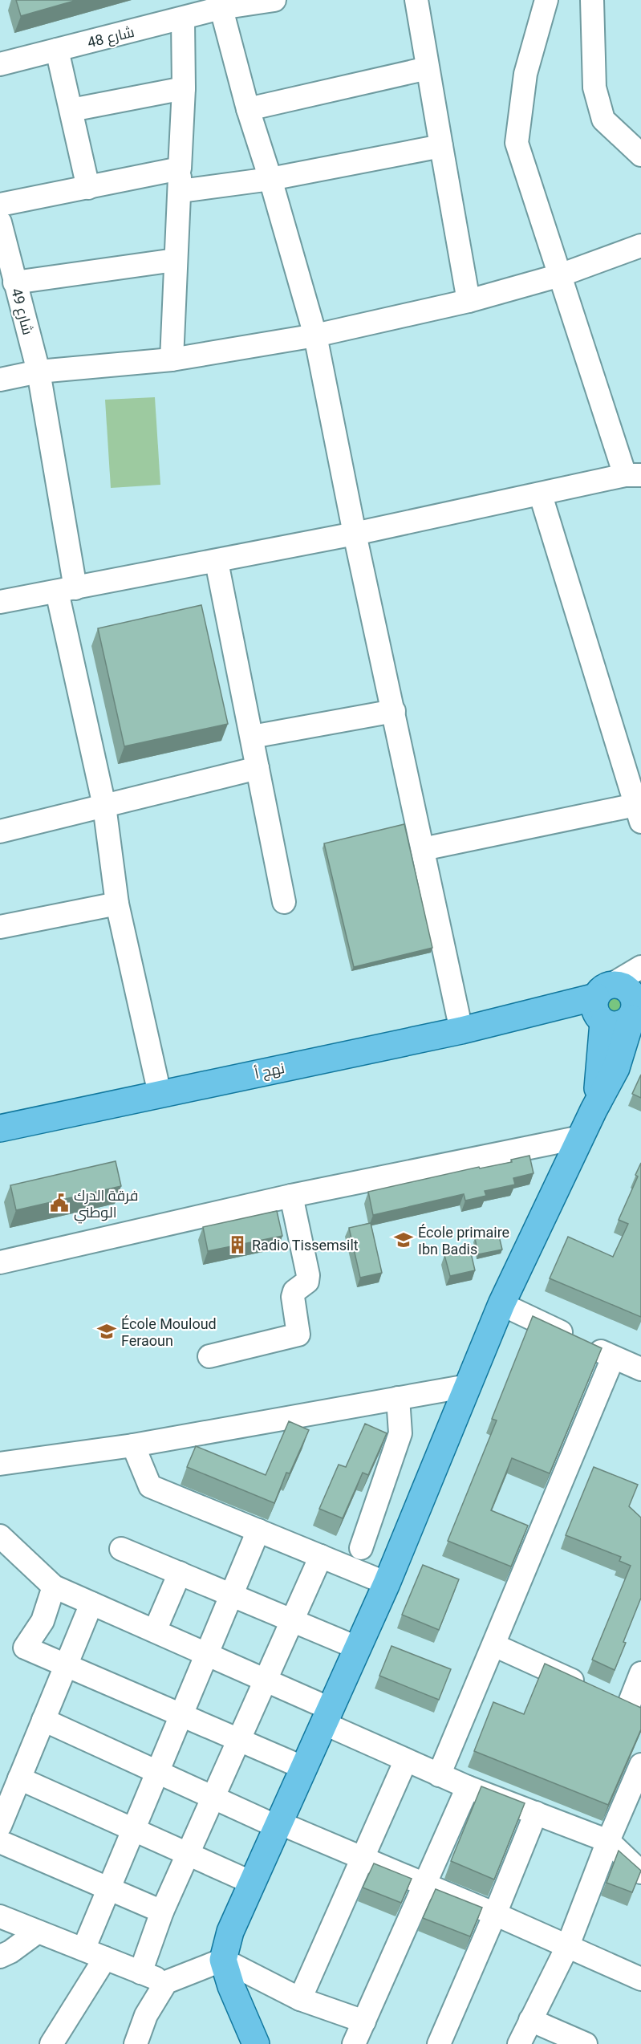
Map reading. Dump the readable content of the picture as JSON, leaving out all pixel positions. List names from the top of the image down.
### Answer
{
  "streets": {
    "main road": ["نهج أ"],
    "street": ["شارع 48", "شارع 49"]
  },
  "crossings": [
    ["شارع 49", "نهج أ"]
  ],
  "places": {
    "public building": ["فرقة الدرك الوطني"],
    "school or university": ["École primaire Ibn Badis", "École Mouloud Feraoun"],
    "building": ["Radio Tissemsilt"]
  }
}
